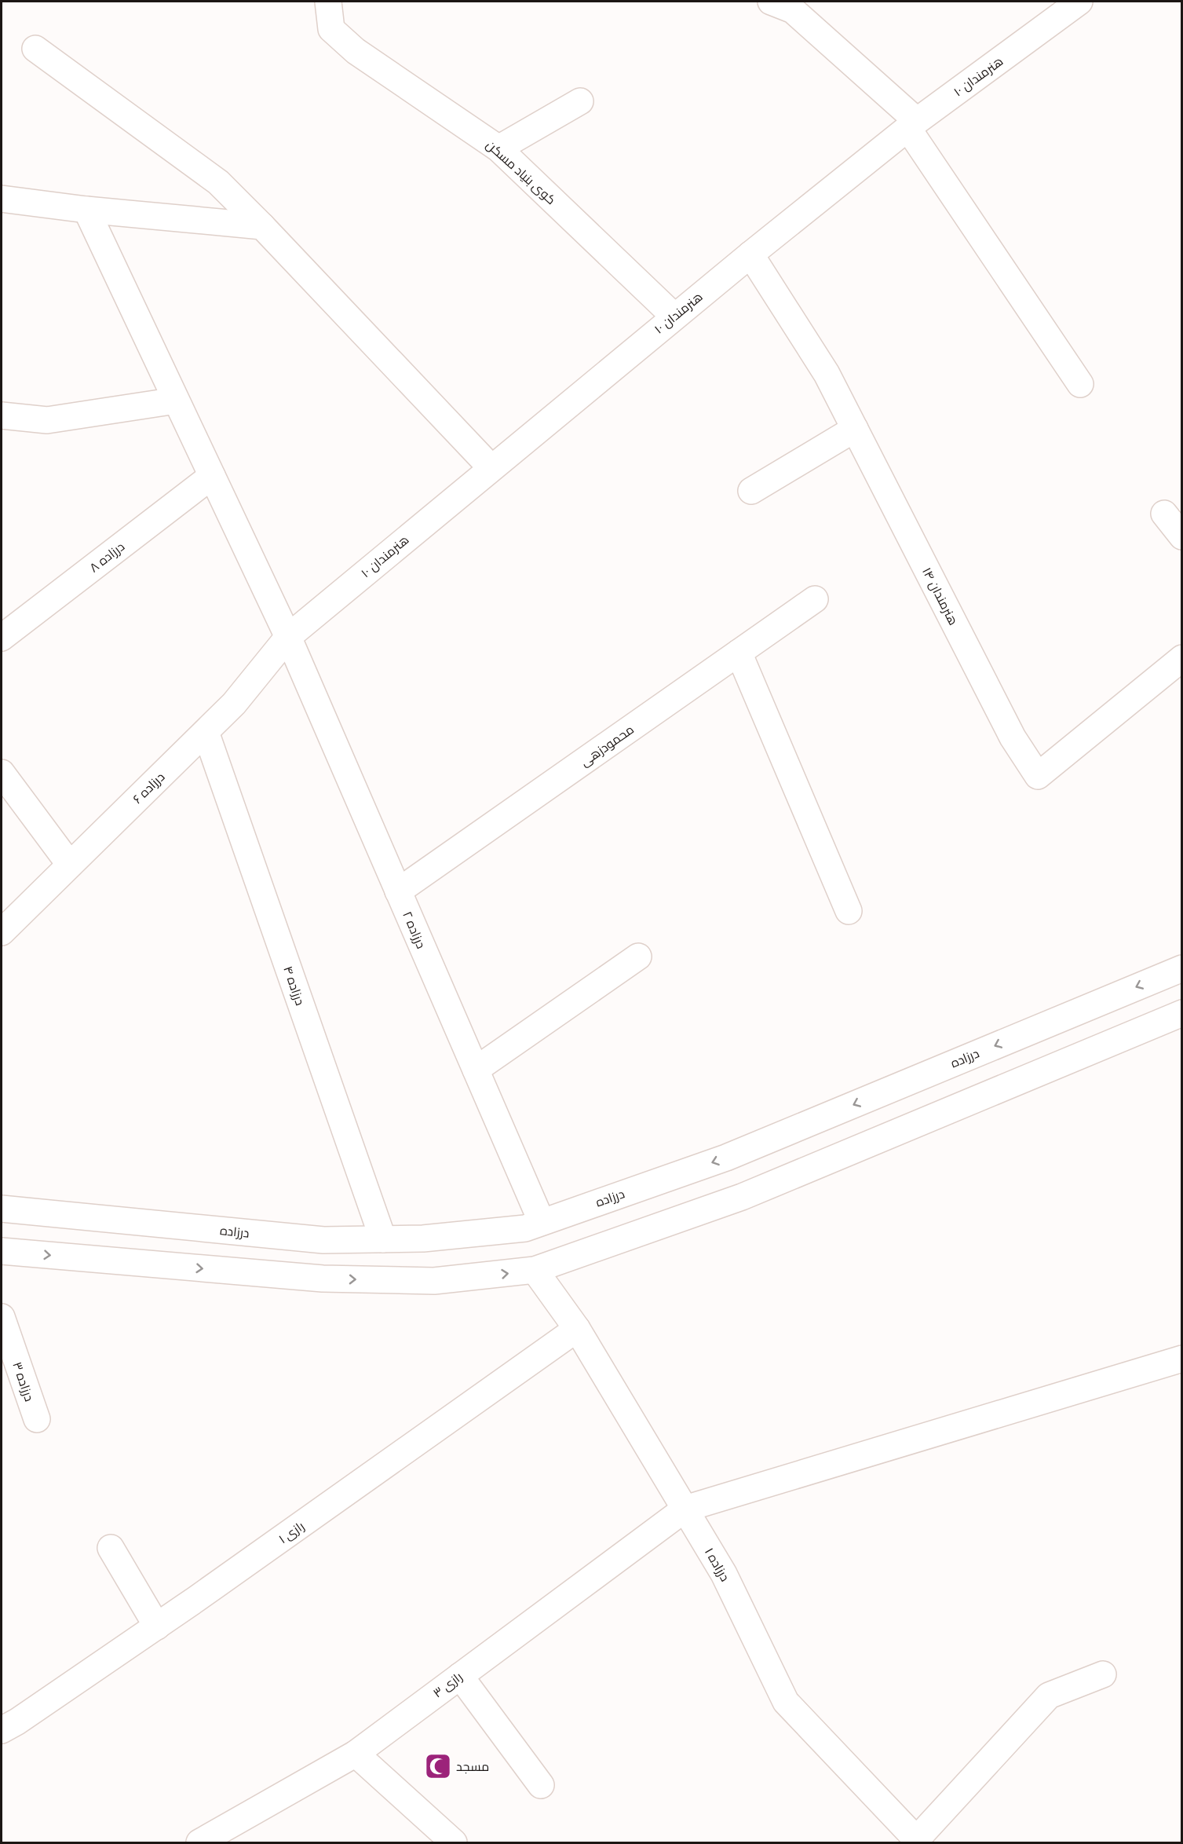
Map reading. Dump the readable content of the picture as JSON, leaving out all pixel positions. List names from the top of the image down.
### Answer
{
  "streets": {
    "street": [
      "هنرمندان ۱۰",
      "کوی بنیاد مسکن",
      "درزاده ۸",
      "هنرمندان ۱۴",
      "محمودزهی",
      "درزاده ۶",
      "درزاده ۲",
      "درزاده ۴",
      "درزاده",
      "درزاده ۳",
      "رازی ۱",
      "درزاده ۱",
      "رازی ۳"
    ]
  },
  "crossings": [
    ["هنرمندان ۱۰", "کوی بنیاد مسکن"],
    ["هنرمندان ۱۰", "هنرمندان ۱۴"],
    ["هنرمندان ۱۰", "درزاده ۶"],
    ["هنرمندان ۱۰", "درزاده ۲"],
    ["درزاده ۸", "درزاده ۲"],
    ["محمودزهی", "درزاده ۲"],
    ["درزاده ۶", "درزاده ۲"],
    ["درزاده ۶", "درزاده ۴"],
    ["درزاده ۲", "درزاده"],
    ["درزاده ۴", "درزاده"],
    ["رازی ۱", "درزاده ۱"],
    ["درزاده ۱", "رازی ۳"]
  ],
  "places": {
    "mosque": ["مسجد"]
  }
}
